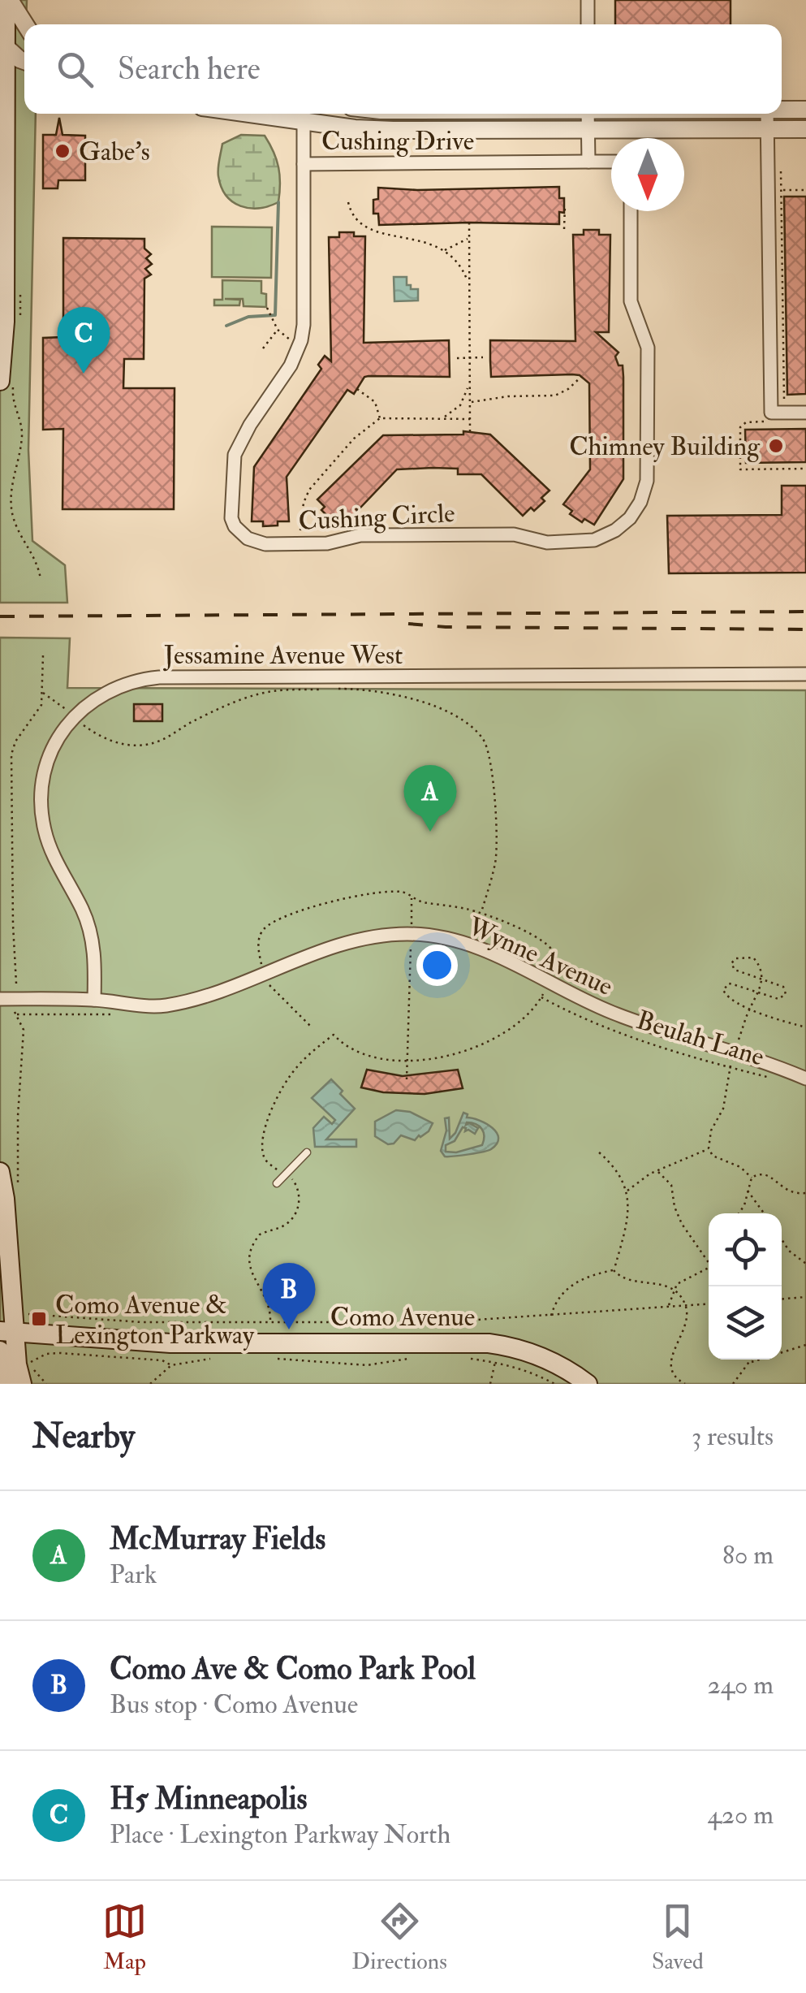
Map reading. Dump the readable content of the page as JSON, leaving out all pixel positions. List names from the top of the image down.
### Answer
{
  "streets": {
    "main road": ["Como Avenue"],
    "street": [
      "Cushing Drive",
      "Cushing Circle",
      "Jessamine Avenue West",
      "Wynne Avenue"
    ],
    "path": ["Beulah Lane"]
  },
  "crossings": [
    ["Cushing Drive", "Cushing Circle"],
    ["Jessamine Avenue West", "Wynne Avenue"]
  ],
  "places": {
    "other": ["Gabe's", "Chimney Building"],
    "transit": ["Como Avenue & Lexington Parkway"]
  },
  "north": "bottom",
  "page": {
    "search": "Search here",
    "pins": ["C", "A", "B"],
    "heading": ["Nearby", "3 results"],
    "list": [
      {
        "mark": "A",
        "name": "McMurray Fields",
        "note": "Park",
        "value": "80 m"
      },
      {
        "mark": "B",
        "name": "Como Ave & Como Park Pool",
        "note": "Bus stop · Como Avenue",
        "value": "240 m"
      },
      {
        "mark": "C",
        "name": "H5 Minneapolis",
        "note": "Place · Lexington Parkway North",
        "value": "420 m"
      }
    ],
    "nav": ["Map", "Directions", "Saved"]
  }
}
